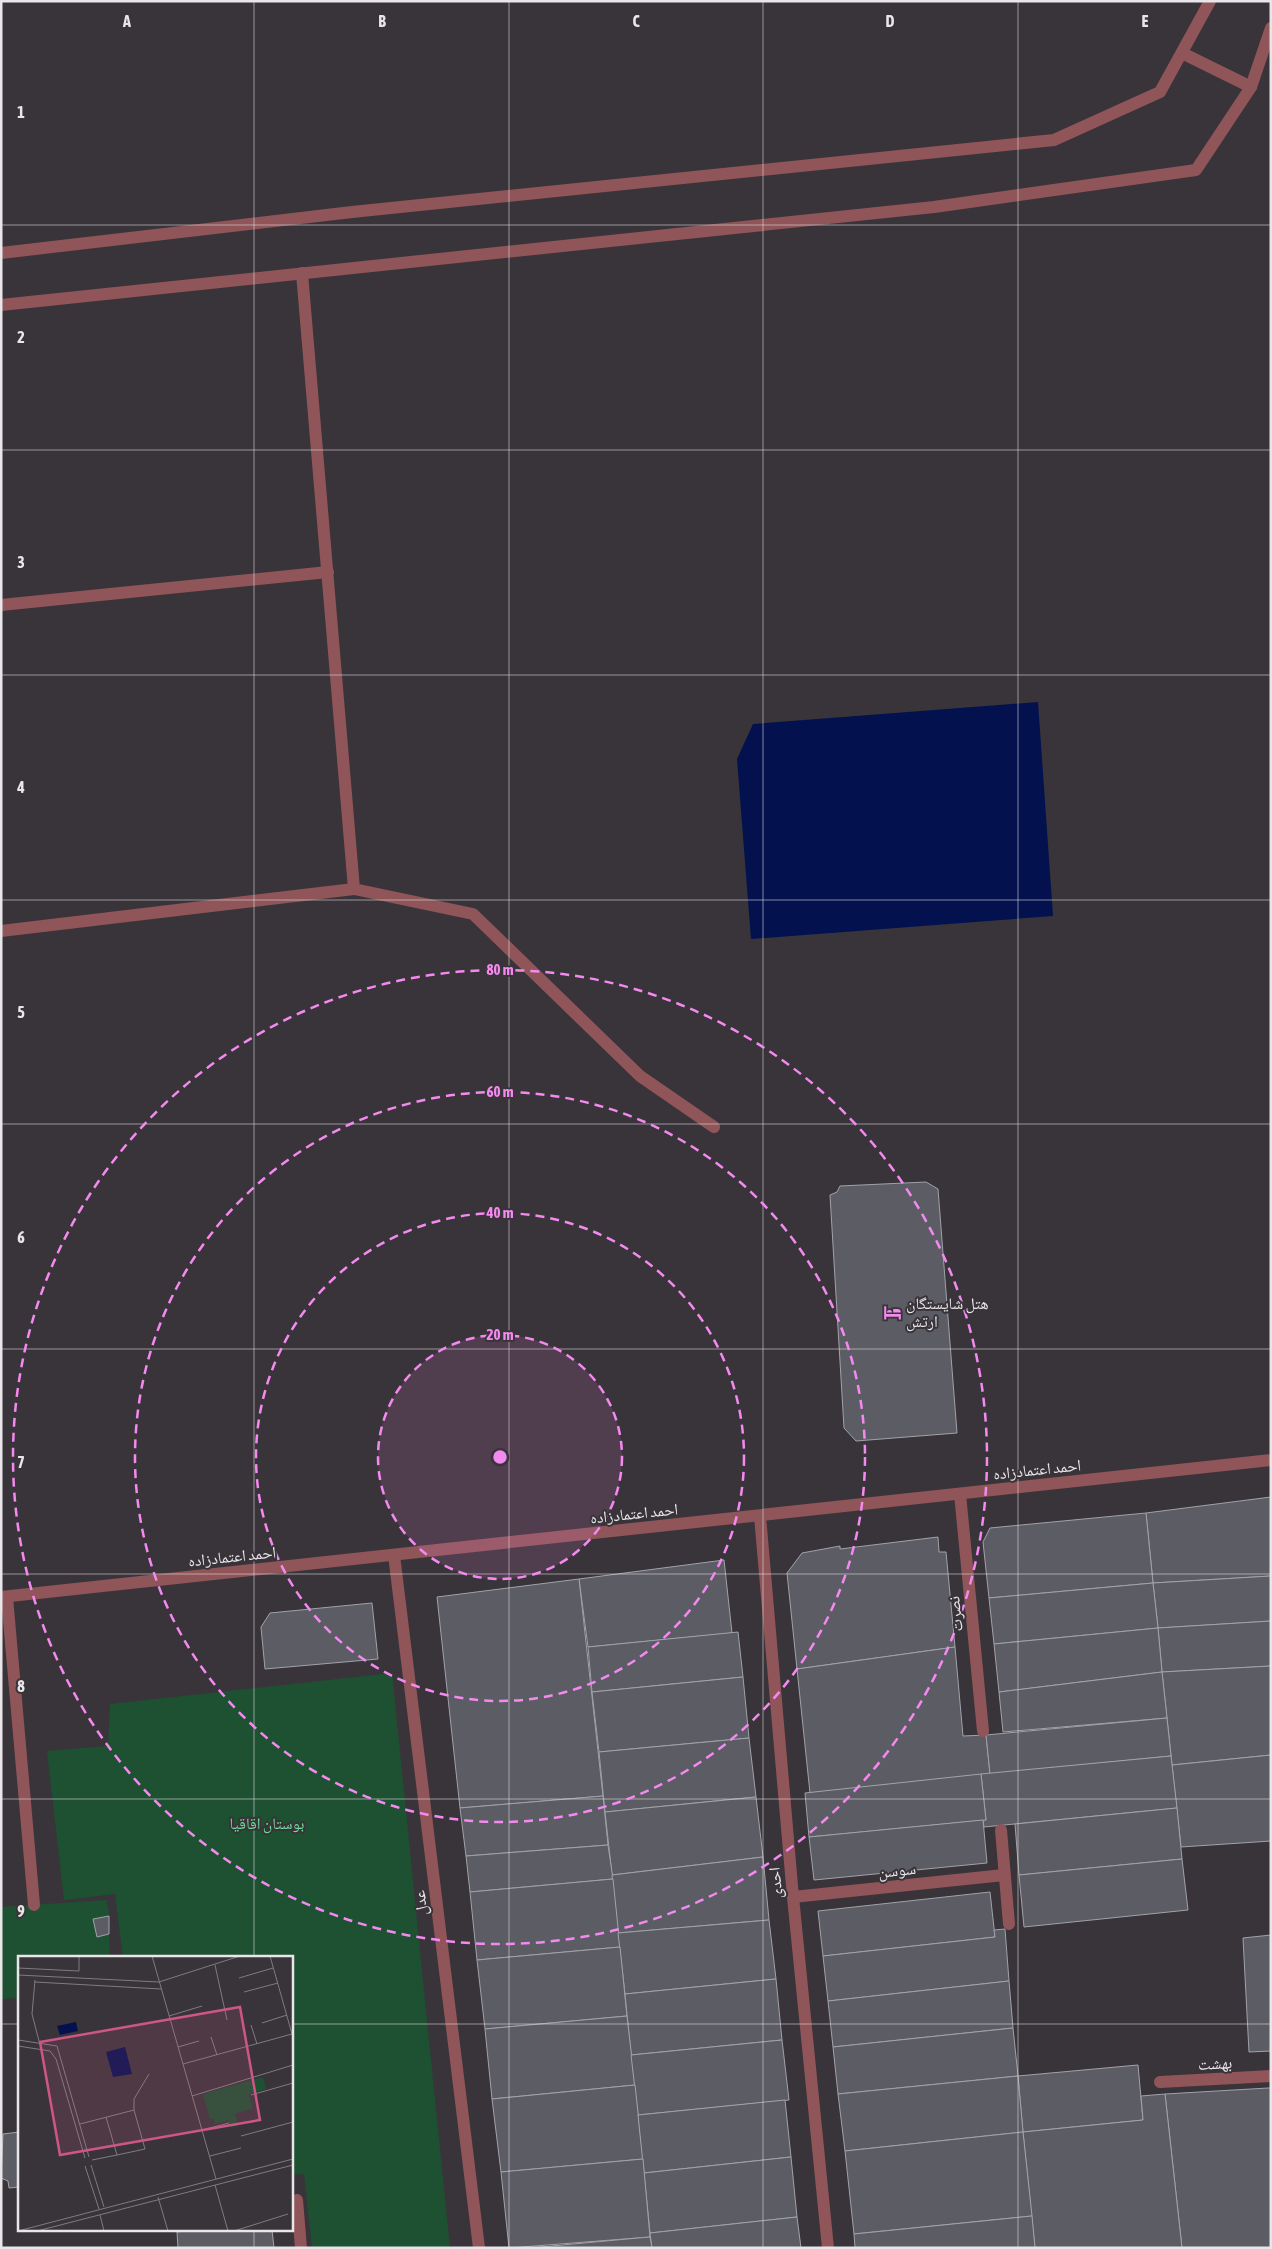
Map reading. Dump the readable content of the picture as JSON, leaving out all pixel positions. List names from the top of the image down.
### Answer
{
  "streets": {
    "street": [
      "احمد اعتمادزاده",
      "نصرت",
      "سوسن",
      "احدی",
      "عدل",
      "بهشت"
    ]
  },
  "crossings": [
    ["احمد اعتمادزاده", "نصرت"],
    ["احمد اعتمادزاده", "احدی"],
    ["احمد اعتمادزاده", "عدل"],
    ["سوسن", "احدی"]
  ],
  "parks": ["بوستان اقاقیا"],
  "places": {
    "hotel": ["هتل شایستگان ارتش"]
  },
  "grid": {
    "columns": [
      "A",
      "B",
      "C",
      "D",
      "E"
    ],
    "rows": [
      "1",
      "2",
      "3",
      "4",
      "5",
      "6",
      "7",
      "8",
      "9"
    ]
  },
  "rings": [
    "80 m",
    "60 m",
    "40 m",
    "20 m"
  ]
}
